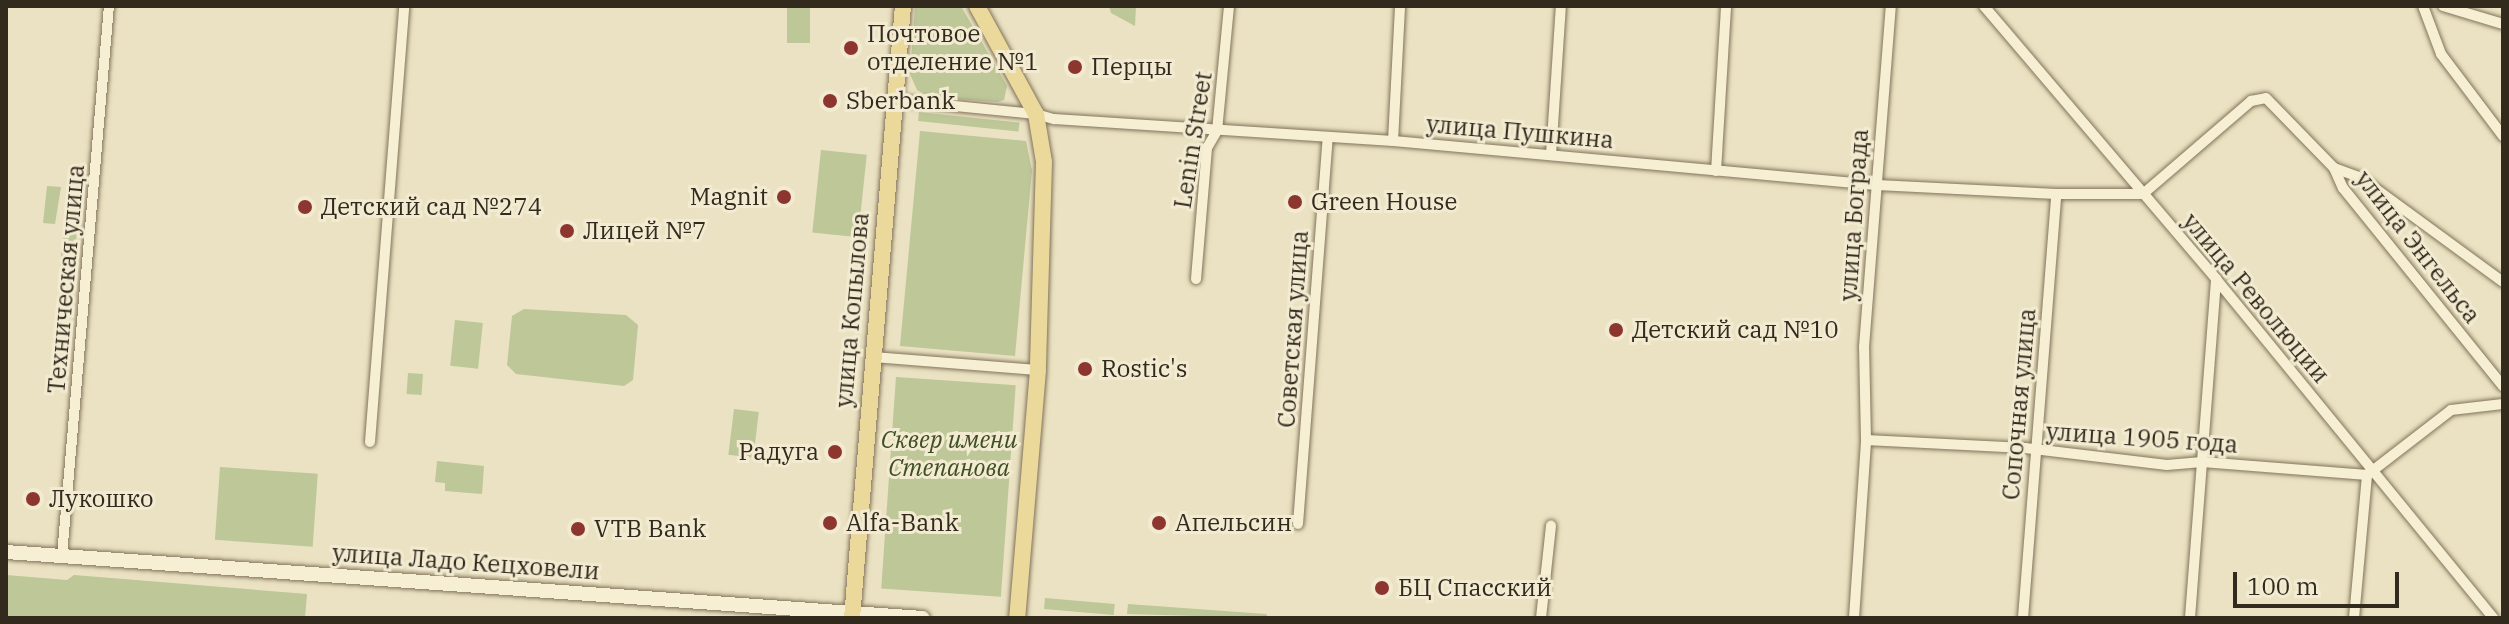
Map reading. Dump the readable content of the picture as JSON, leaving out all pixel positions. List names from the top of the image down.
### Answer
{
  "streets": {
    "main road": ["улица Копылова", "улица Ладо Кецховели"],
    "street": [
      "улица Пушкина",
      "Lenin Street",
      "улица Бограда",
      "улица Энгельса",
      "Техническая улица",
      "улица Революции",
      "Советская улица",
      "Сопочная улица",
      "улица 1905 года"
    ]
  },
  "crossings": [
    ["улица Пушкина", "Lenin Street"],
    ["улица Пушкина", "улица Бограда"],
    ["улица Пушкина", "улица Энгельса"],
    ["улица Пушкина", "улица Революции"],
    ["улица Пушкина", "улица Копылова"],
    ["улица Пушкина", "Советская улица"],
    ["улица Пушкина", "Сопочная улица"],
    ["улица Бограда", "улица 1905 года"],
    ["улица Энгельса", "улица Революции"],
    ["Техническая улица", "улица Ладо Кецховели"],
    ["улица Революции", "улица 1905 года"],
    ["улица Копылова", "улица Ладо Кецховели"],
    ["Сопочная улица", "улица 1905 года"]
  ],
  "parks": ["Сквер имени Степанова"],
  "places": [
    "Почтовое отделение №1",
    "Перцы",
    "Sberbank",
    "Magnit",
    "Green House",
    "Детский сад №274",
    "Лицей №7",
    "Детский сад №10",
    "Rostic's",
    "Радуга",
    "Лукошко",
    "Alfa-Bank",
    "Апельсин",
    "VTB Bank",
    "БЦ Спасский"
  ],
  "scale_bar": "100 m"
}
